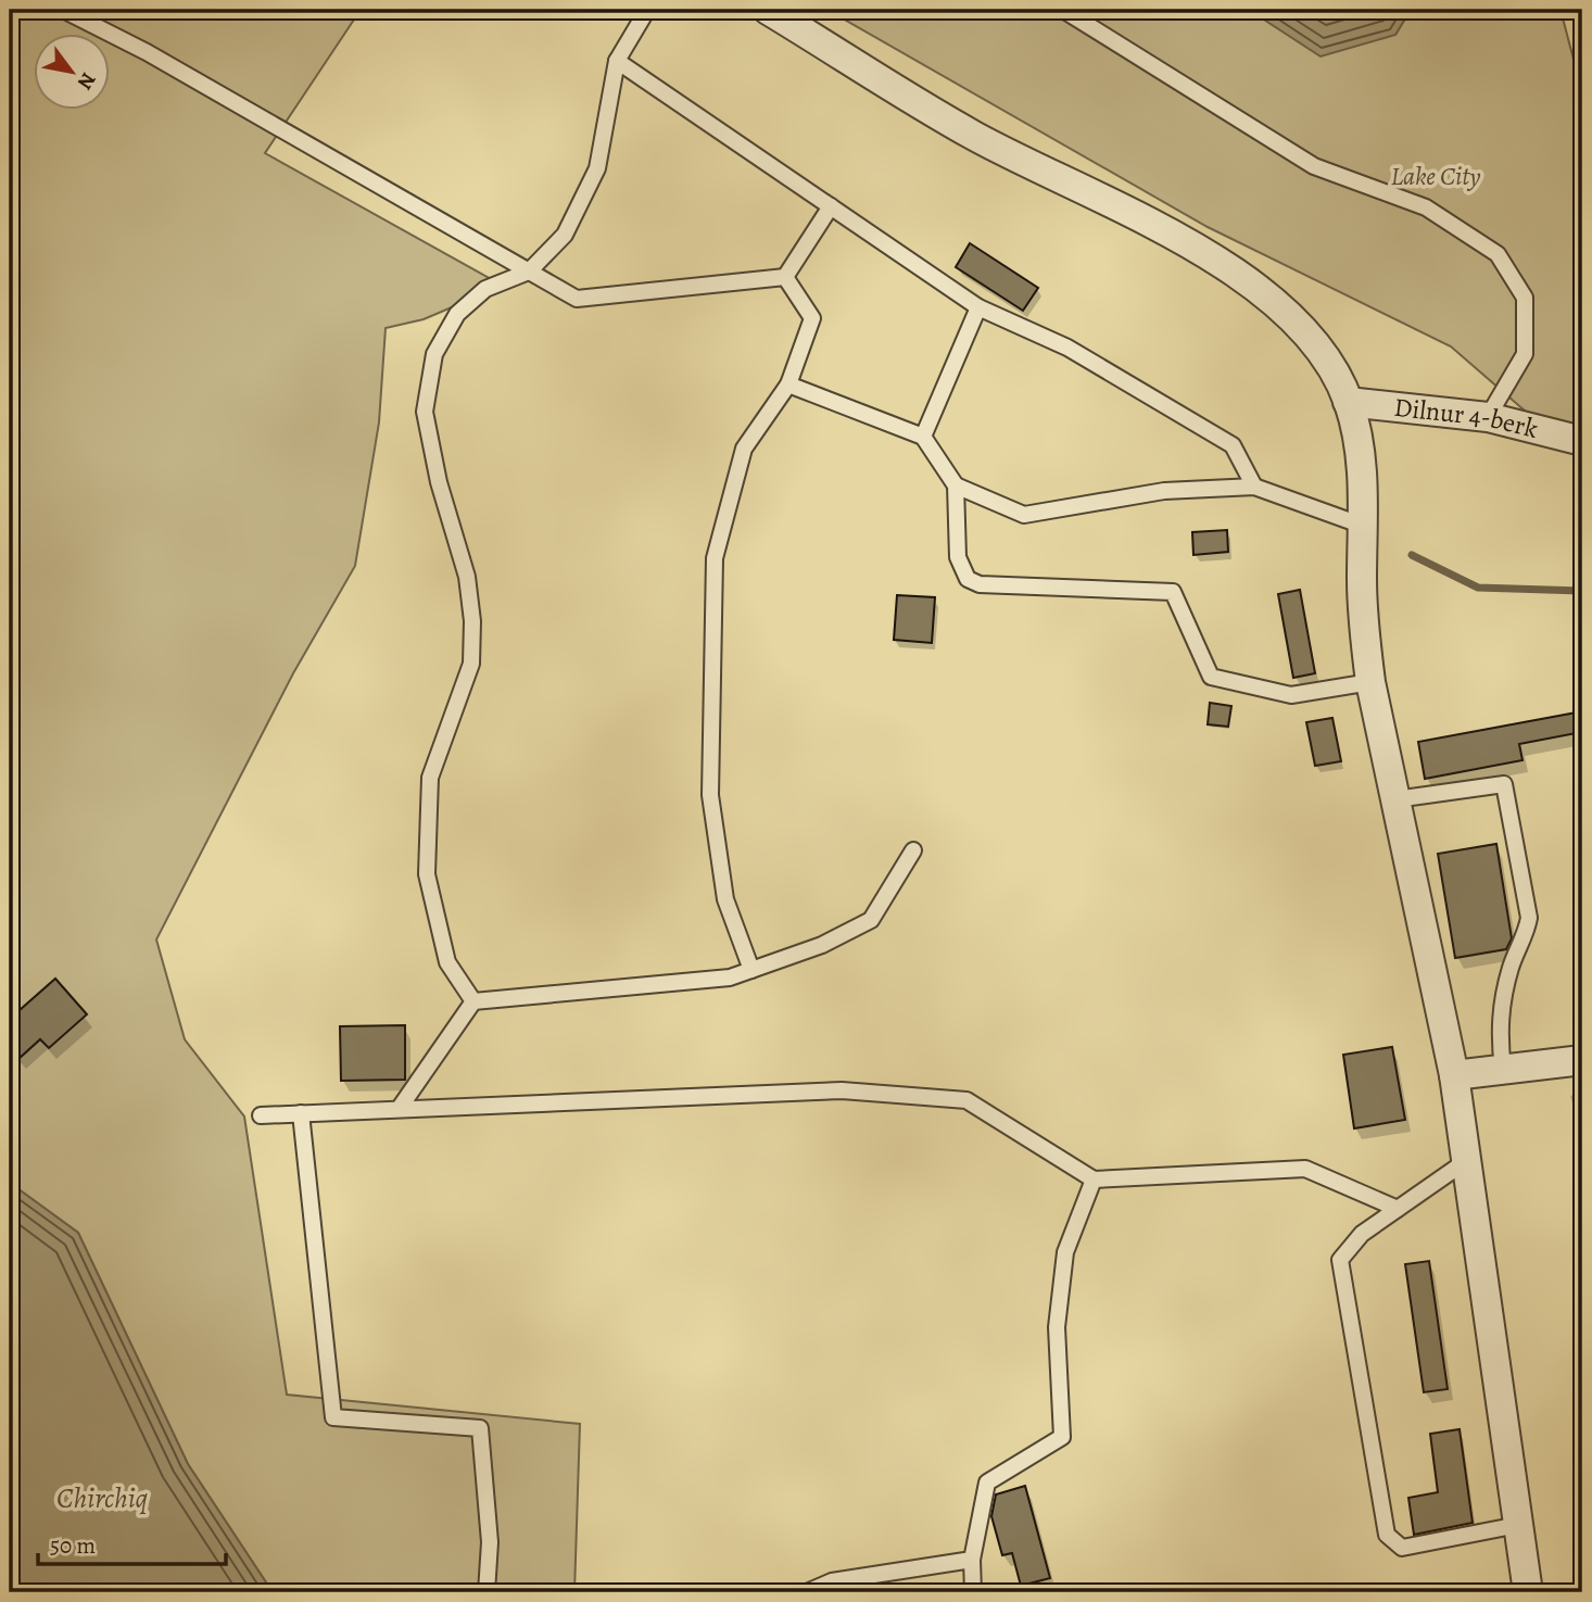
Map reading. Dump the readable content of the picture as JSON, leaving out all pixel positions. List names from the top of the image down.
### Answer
{
  "streets": {
    "street": ["Dilnur 4-berk"]
  },
  "water": ["Chirchiq"],
  "parks": ["Lake City"],
  "scale_bar": "50 m",
  "north": "bottom right"
}
